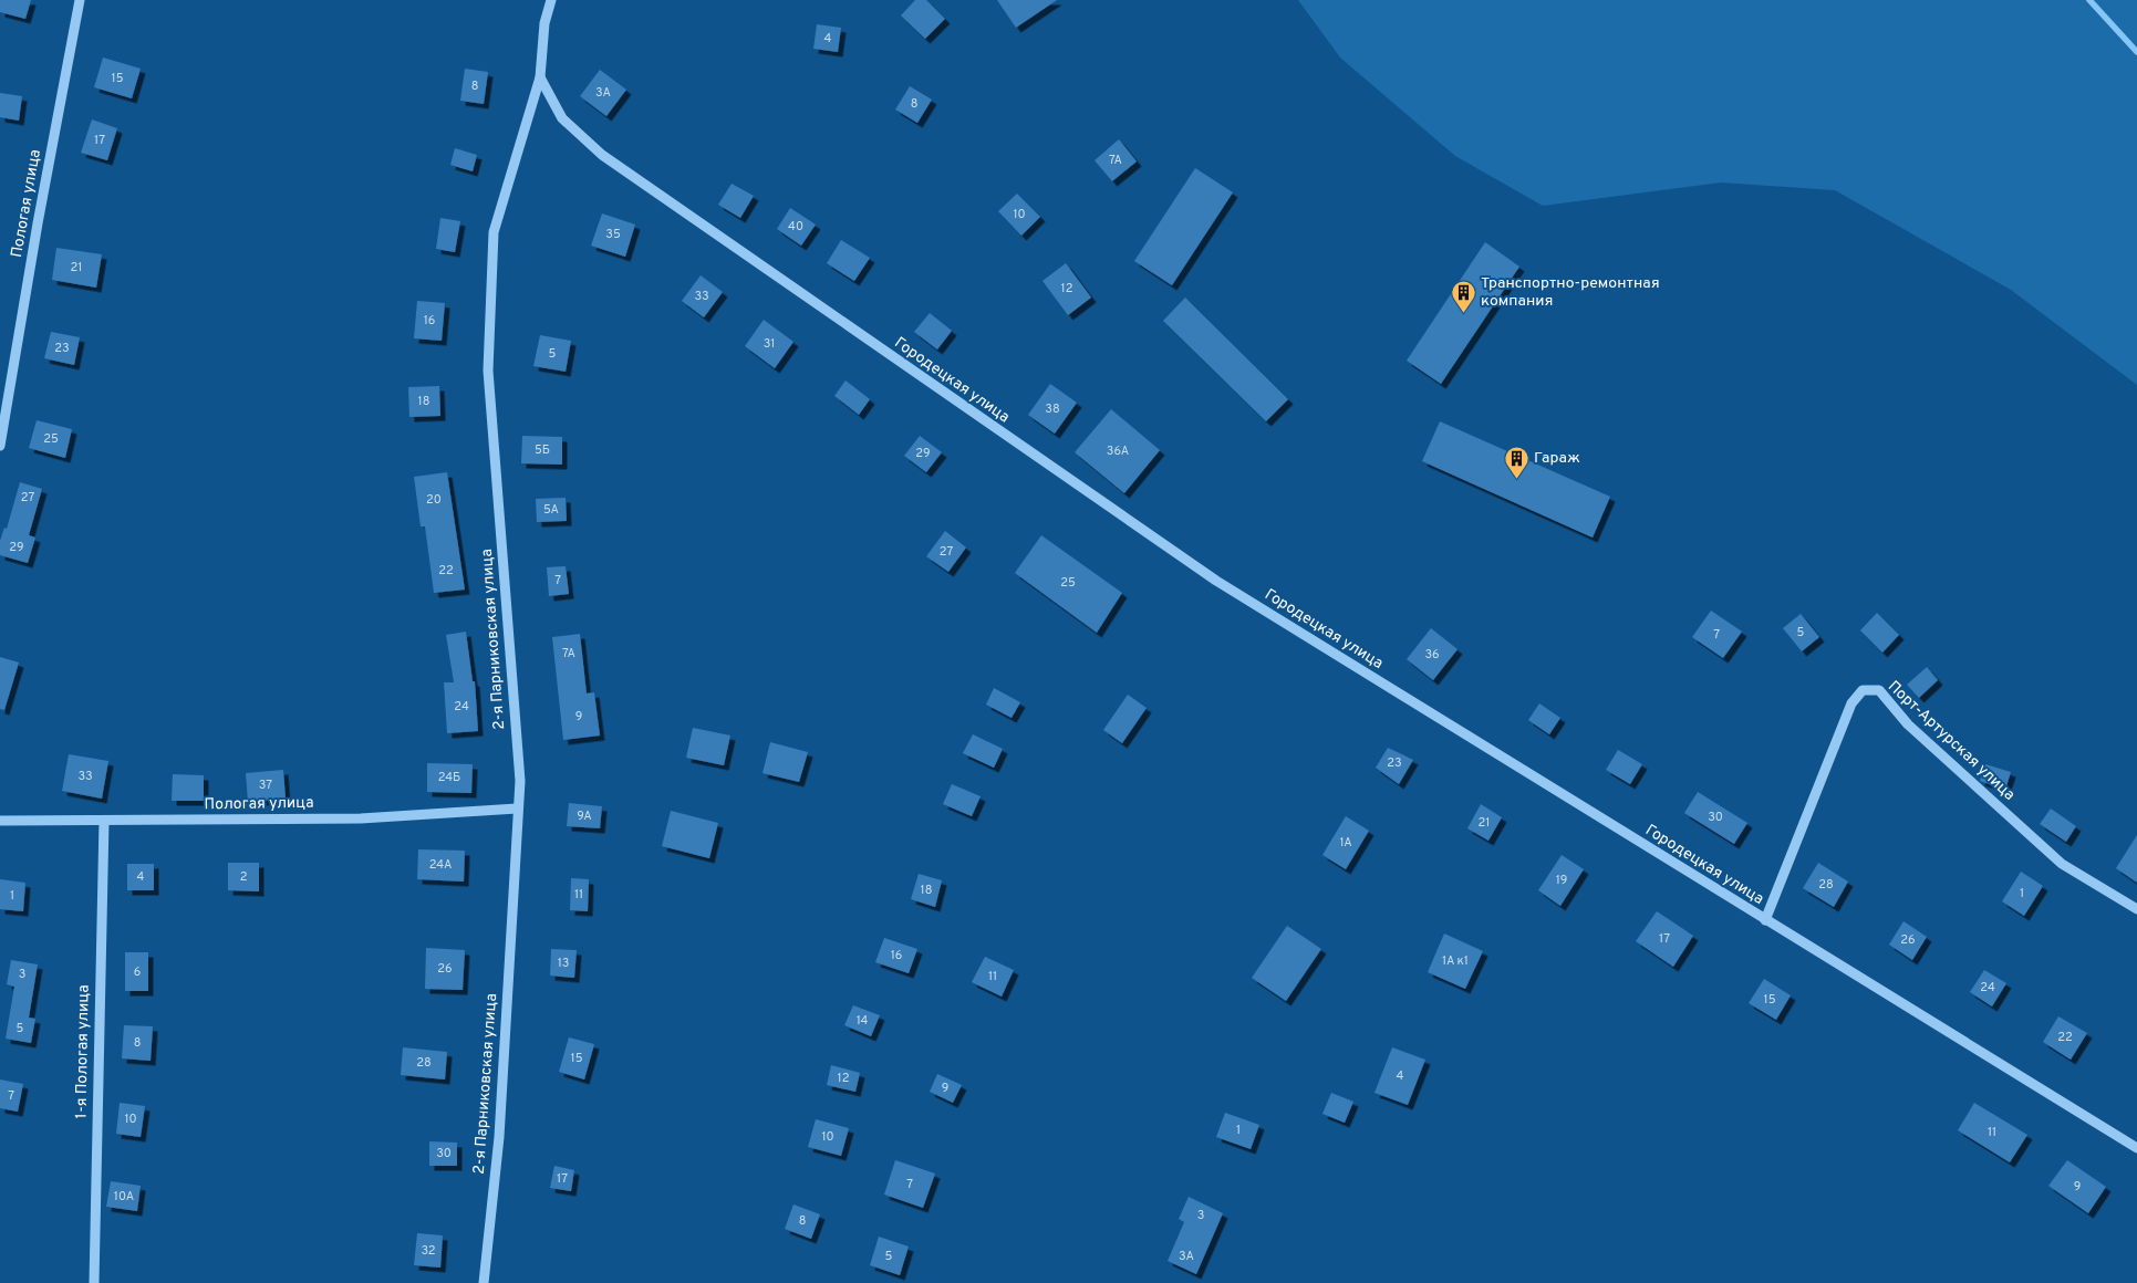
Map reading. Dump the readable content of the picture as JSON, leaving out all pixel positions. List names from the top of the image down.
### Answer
{
  "streets": {
    "street": [
      "Пологая улица",
      "Городецкая улица",
      "2-я Парниковская улица",
      "Порт-Артурская улица",
      "1-я Пологая улица"
    ]
  },
  "crossings": [
    ["Пологая улица", "2-я Парниковская улица"],
    ["Пологая улица", "1-я Пологая улица"],
    ["Городецкая улица", "2-я Парниковская улица"],
    ["Городецкая улица", "Порт-Артурская улица"]
  ],
  "places": {
    "building": ["Транспортно-ремонтная компания", "Гараж"]
  },
  "house_numbers": [
    "4",
    "15",
    "8",
    "3А",
    "8",
    "17",
    "7А",
    "10",
    "40",
    "35",
    "21",
    "12",
    "33",
    "16",
    "31",
    "23",
    "5",
    "18",
    "38",
    "25",
    "5Б",
    "36А",
    "29",
    "27",
    "20",
    "5А",
    "29",
    "27",
    "22",
    "7",
    "25",
    "5",
    "7",
    "7А",
    "36",
    "24",
    "9",
    "23",
    "33",
    "24Б",
    "37",
    "9А",
    "30",
    "21",
    "1А",
    "24А",
    "4",
    "2",
    "19",
    "28",
    "18",
    "1",
    "11",
    "1",
    "17",
    "26",
    "16",
    "1А к1",
    "13",
    "26",
    "6",
    "3",
    "11",
    "24",
    "15",
    "14",
    "5",
    "22",
    "8",
    "15",
    "28",
    "4",
    "12",
    "9",
    "7",
    "10",
    "1",
    "11",
    "10",
    "30",
    "17",
    "7",
    "9",
    "10А",
    "3",
    "8",
    "32",
    "5",
    "3А"
  ]
}
